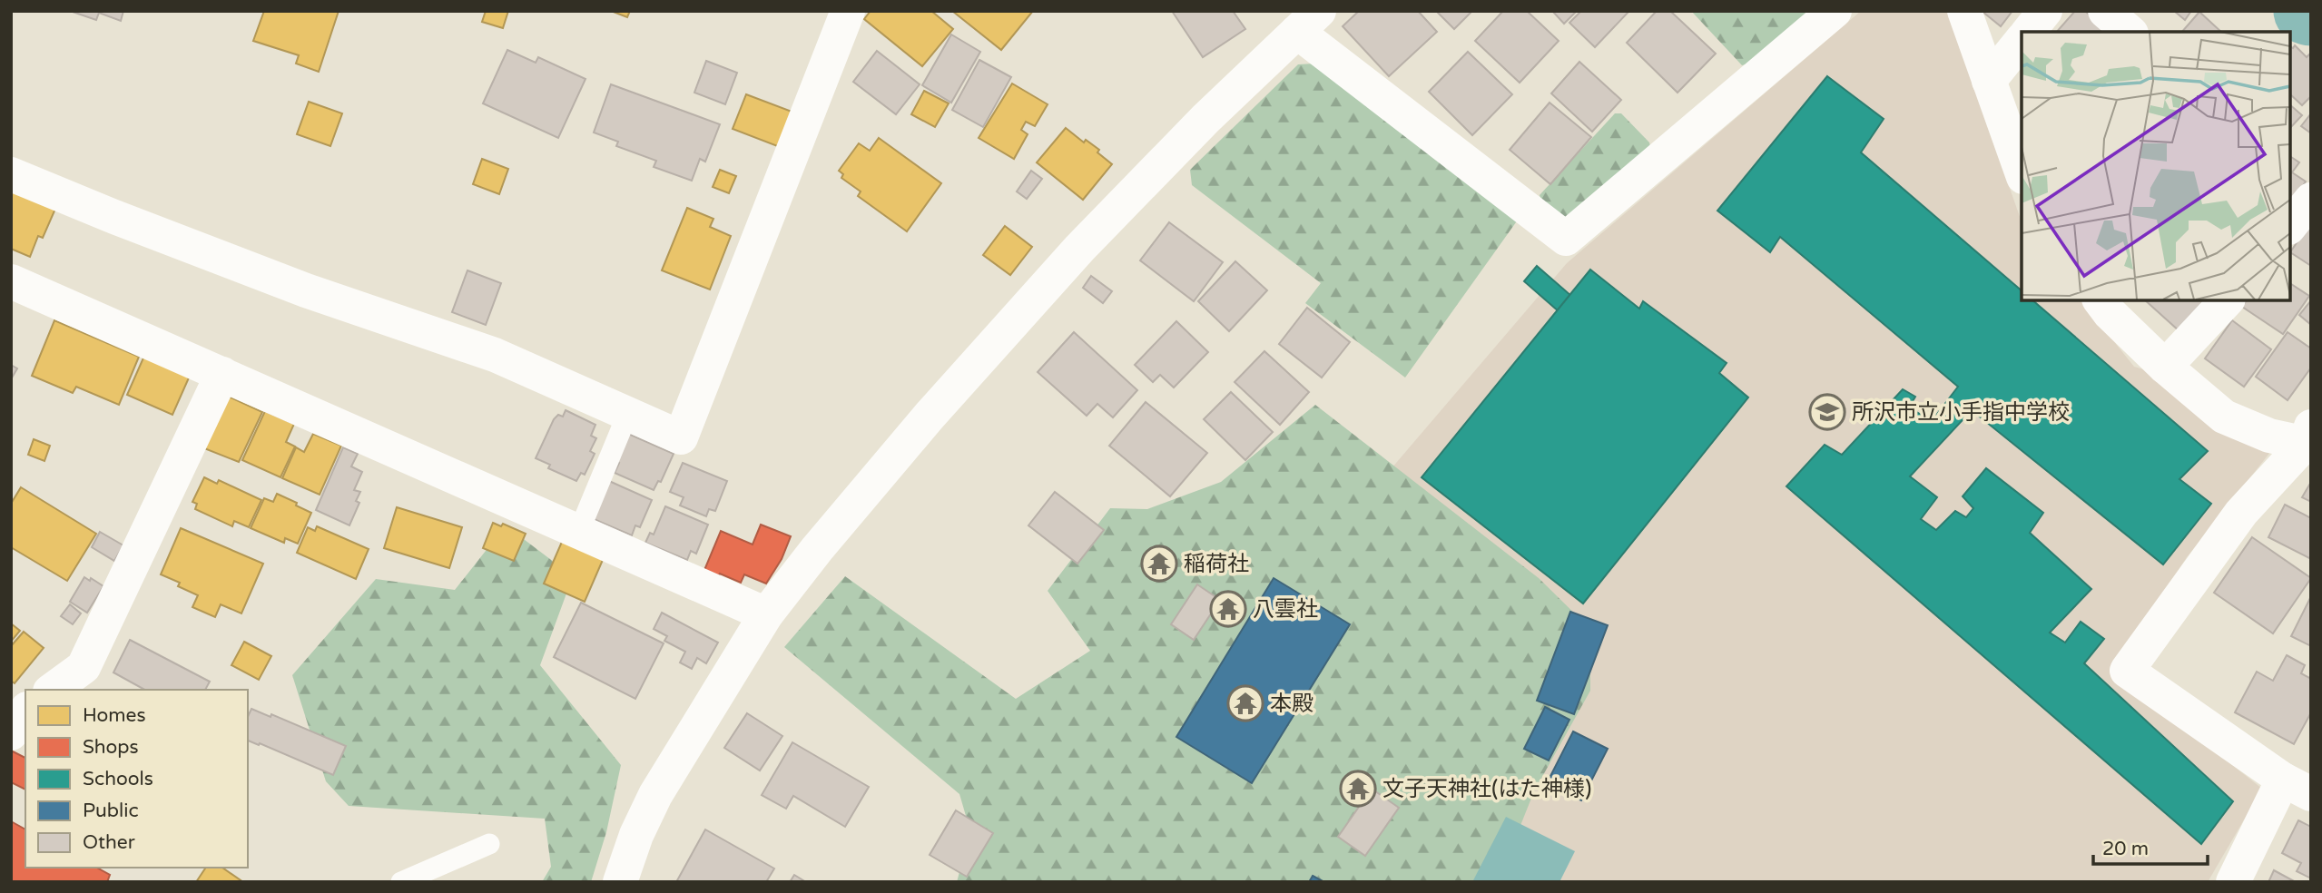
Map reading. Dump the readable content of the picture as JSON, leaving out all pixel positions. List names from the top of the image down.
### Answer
{
  "places": {
    "school or university": ["所沢市立小手指中学校"],
    "temple": [
      "稲荷社",
      "八雲社",
      "本殿",
      "文子天神社(はた神様)"
    ]
  },
  "legend": [
    "Homes",
    "Shops",
    "Schools",
    "Public",
    "Other"
  ],
  "scale_bar": "20 m"
}
